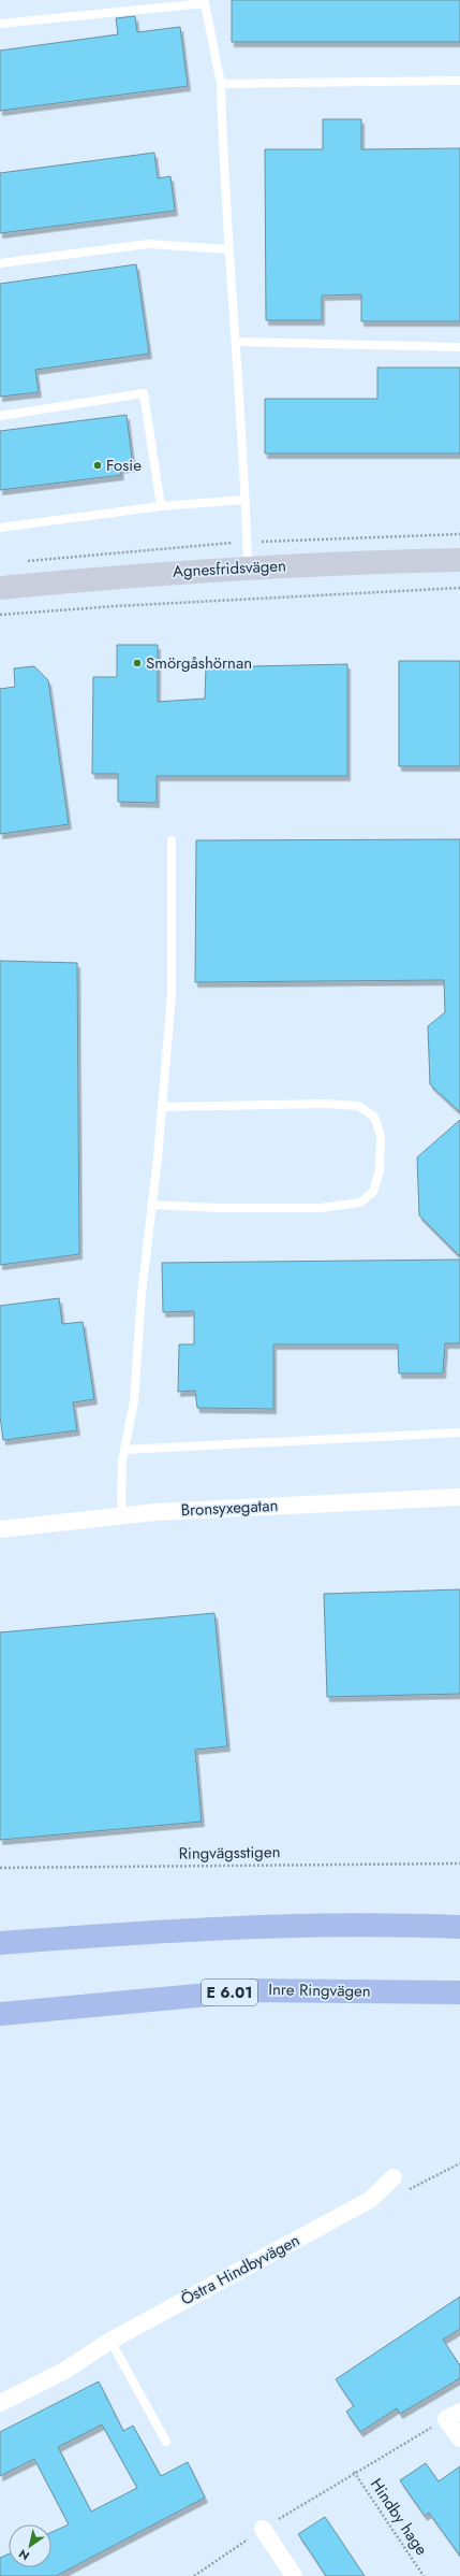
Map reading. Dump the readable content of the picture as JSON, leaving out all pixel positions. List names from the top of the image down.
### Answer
{
  "streets": {
    "highway": ["Inre Ringvägen", "E 6.01"],
    "main road": ["Agnesfridsvägen"],
    "street": ["Bronsyxegatan", "Östra Hindbyvägen"],
    "path": ["Ringvägsstigen", "Hindby hage"]
  },
  "places": ["Fosie", "Smörgåshörnan"],
  "north": "bottom left"
}
